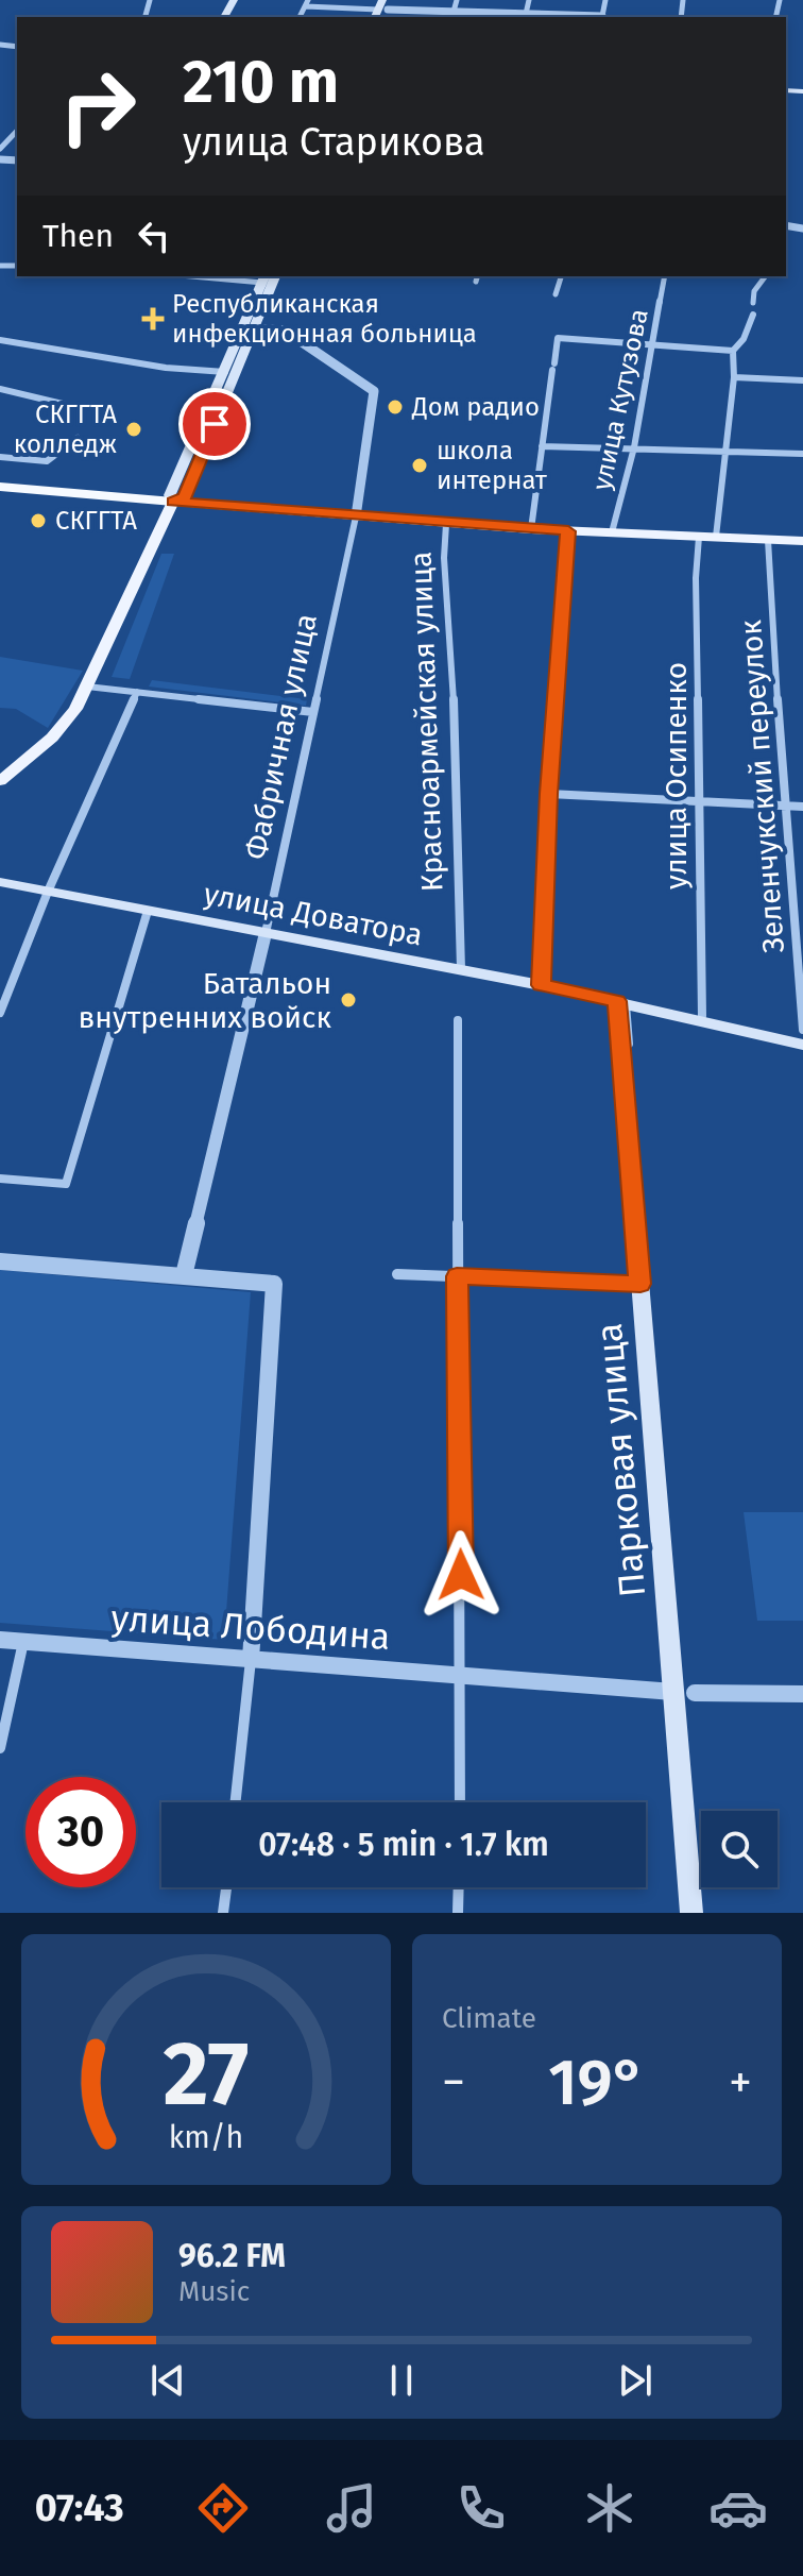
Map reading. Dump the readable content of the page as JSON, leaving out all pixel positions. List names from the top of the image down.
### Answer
{
  "streets": {
    "main road": ["улица Доватора", "Парковая улица"],
    "street": [
      "улица Кутузова",
      "Красноармейская улица",
      "Фабричная улица",
      "улица Осипенко",
      "Зеленчукский переулок",
      "улица Лободина"
    ]
  },
  "crossings": [
    ["Красноармейская улица", "улица Доватора"],
    ["Фабричная улица", "улица Доватора"],
    ["улица Осипенко", "улица Доватора"],
    ["улица Доватора", "Парковая улица"],
    ["Парковая улица", "улица Лободина"]
  ],
  "places": {
    "health": ["Республиканская инфекционная больница"],
    "other": [
      "Дом радио",
      "СКГГТА колледж",
      "школа интернат",
      "СКГГТА",
      "Батальон внутренних войск"
    ]
  },
  "page": {
    "turn": ["210 m", "улица Старикова"],
    "then": "Then",
    "limit": "30",
    "trip": "07:48 · 5 min · 1.7 km",
    "tile": "Climate",
    "heat": ["−", "19°", "+"],
    "song": ["96.2 FM", "Music"],
    "tabs": "07:43",
    "gauge": ["27", "km/h"]
  }
}
